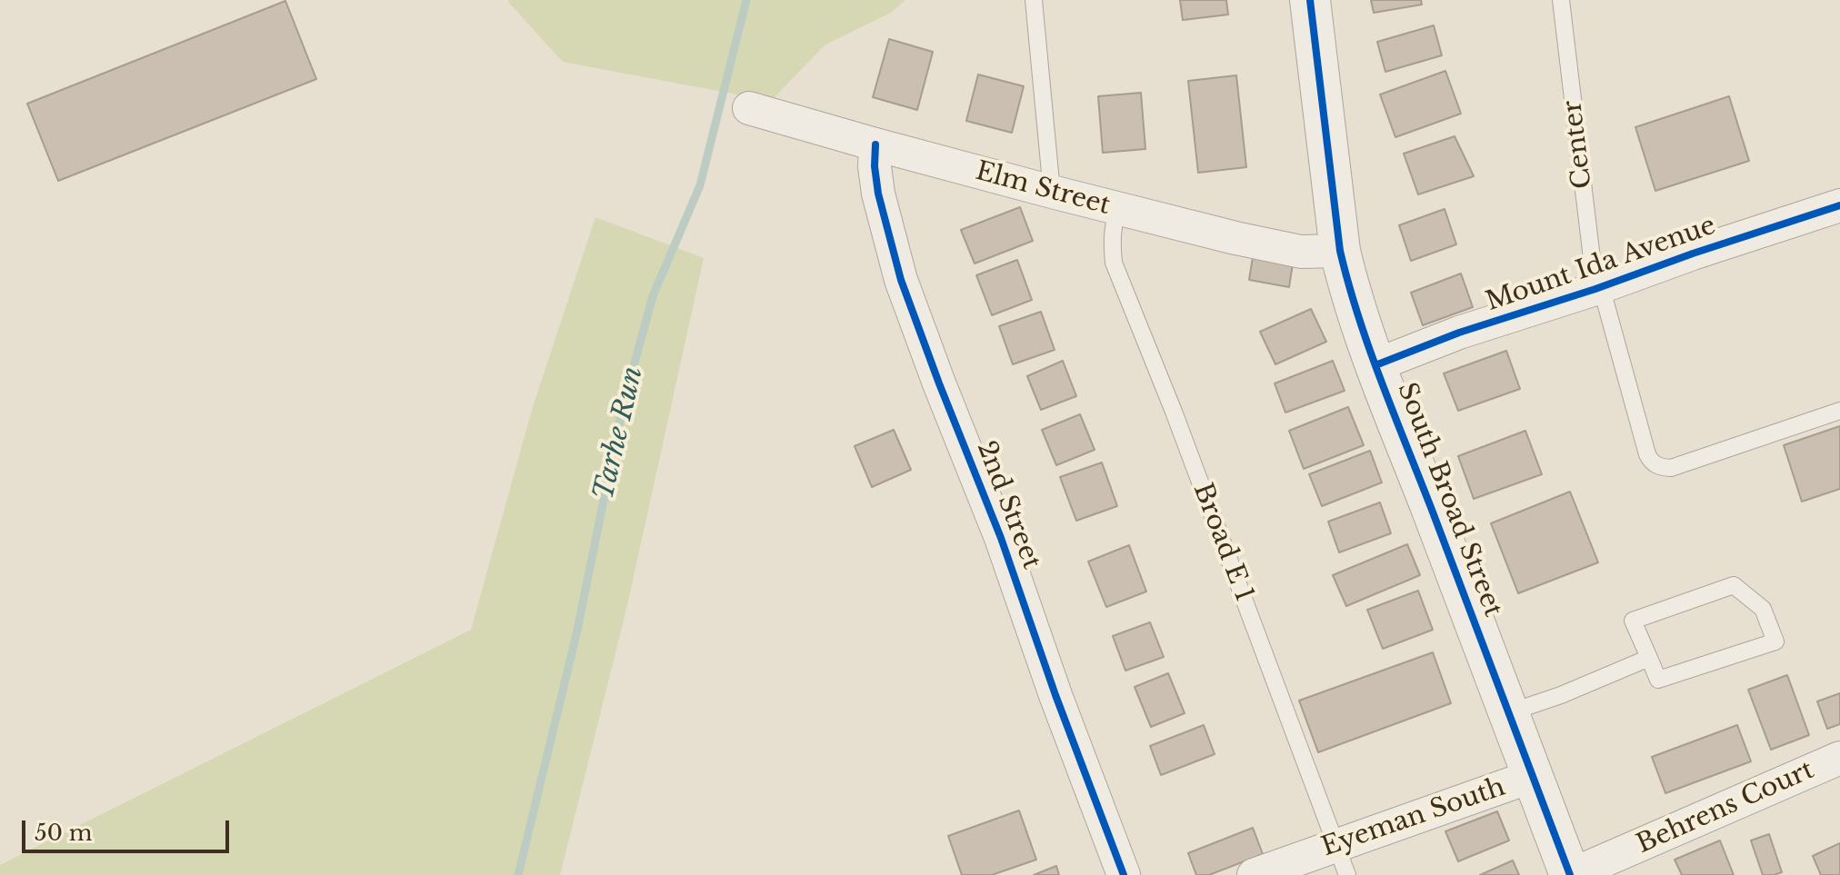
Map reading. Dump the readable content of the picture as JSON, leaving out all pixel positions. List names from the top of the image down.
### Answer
{
  "streets": {
    "street": [
      "Elm Street",
      "Mount Ida Avenue",
      "South Broad Street",
      "2nd Street",
      "Behrens Court",
      "Eyeman South"
    ],
    "lane": ["Center", "Broad E 1"]
  },
  "crossings": [
    ["Center", "Mount Ida Avenue"],
    ["Elm Street", "South Broad Street"],
    ["Elm Street", "2nd Street"],
    ["Elm Street", "Broad E 1"],
    ["Mount Ida Avenue", "South Broad Street"],
    ["South Broad Street", "Behrens Court"],
    ["South Broad Street", "Eyeman South"],
    ["Broad E 1", "Eyeman South"]
  ],
  "water": ["Tarhe Run"],
  "scale_bar": "50 m"
}
